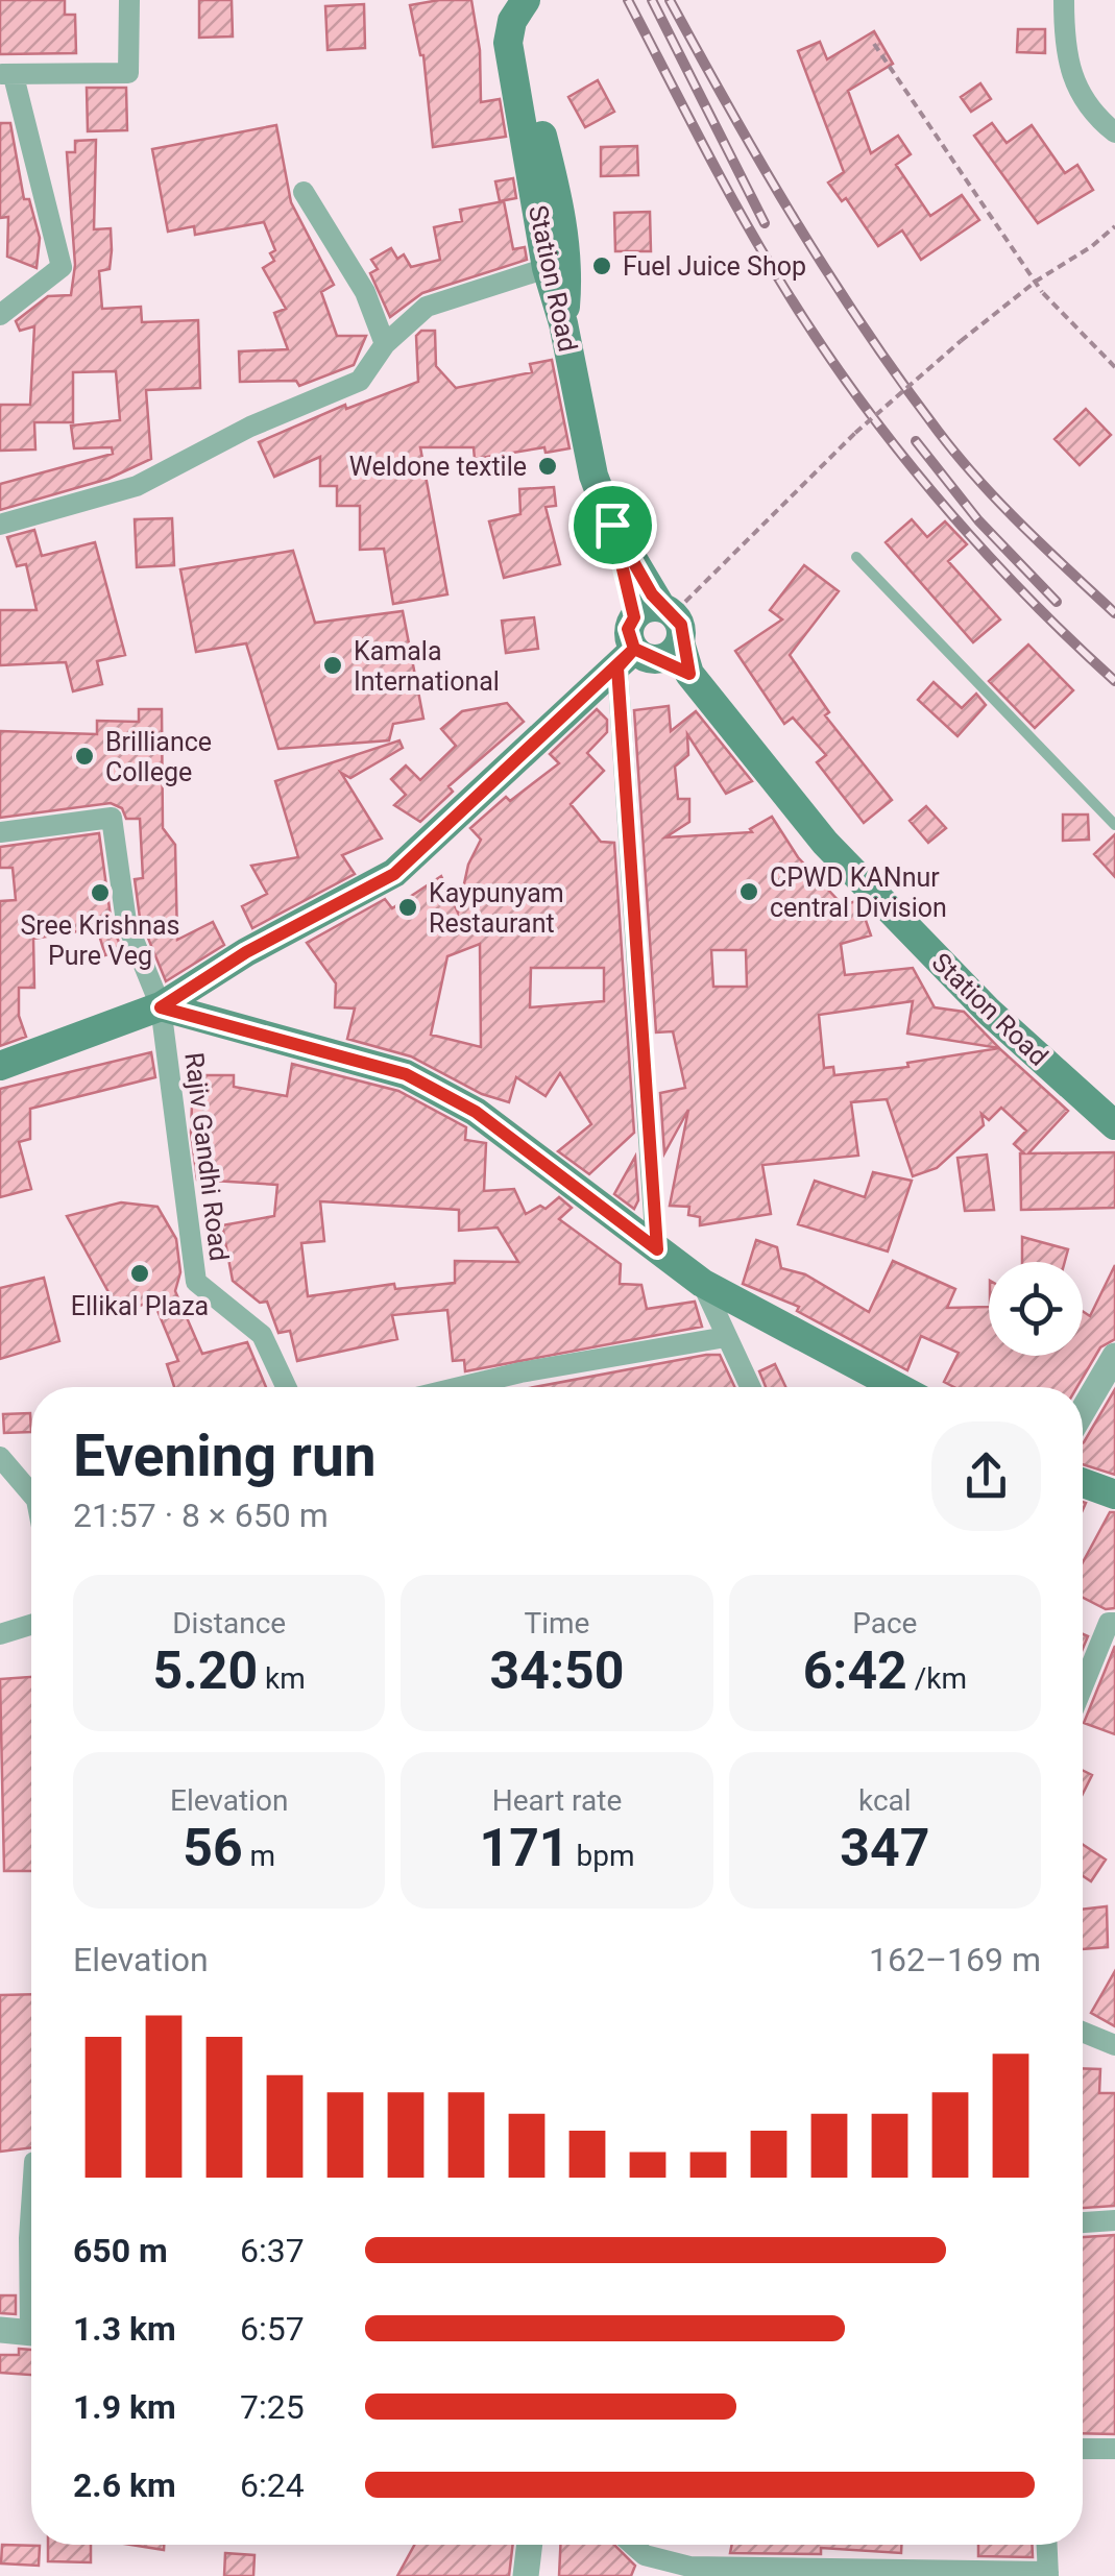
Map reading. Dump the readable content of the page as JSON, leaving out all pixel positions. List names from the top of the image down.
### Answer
{
  "streets": {
    "main road": ["Station Road"],
    "street": ["Rajiv Gandhi Road"]
  },
  "places": [
    "Fuel Juice Shop",
    "Weldone textile",
    "Kamala International",
    "Brilliance College",
    "CPWD KANnur central Division",
    "Sree Krishnas Pure Veg",
    "Kaypunyam Restaurant",
    "Ellikal Plaza"
  ],
  "page": {
    "heading": ["Evening run", "21:57 · 8 × 650 m"],
    "stats": [
      ["Distance", "5.20 km"],
      ["Time", "34:50"],
      ["Pace", "6:42 /km"],
      ["Elevation", "56 m"],
      ["Heart rate", "171 bpm"],
      ["kcal", "347"]
    ],
    "chart": ["Elevation", "162–169 m"],
    "list": [
      {
        "name": "650 m",
        "note": "6:37"
      },
      {
        "name": "1.3 km",
        "note": "6:57"
      },
      {
        "name": "1.9 km",
        "note": "7:25"
      },
      {
        "name": "2.6 km",
        "note": "6:24"
      }
    ]
  }
}
